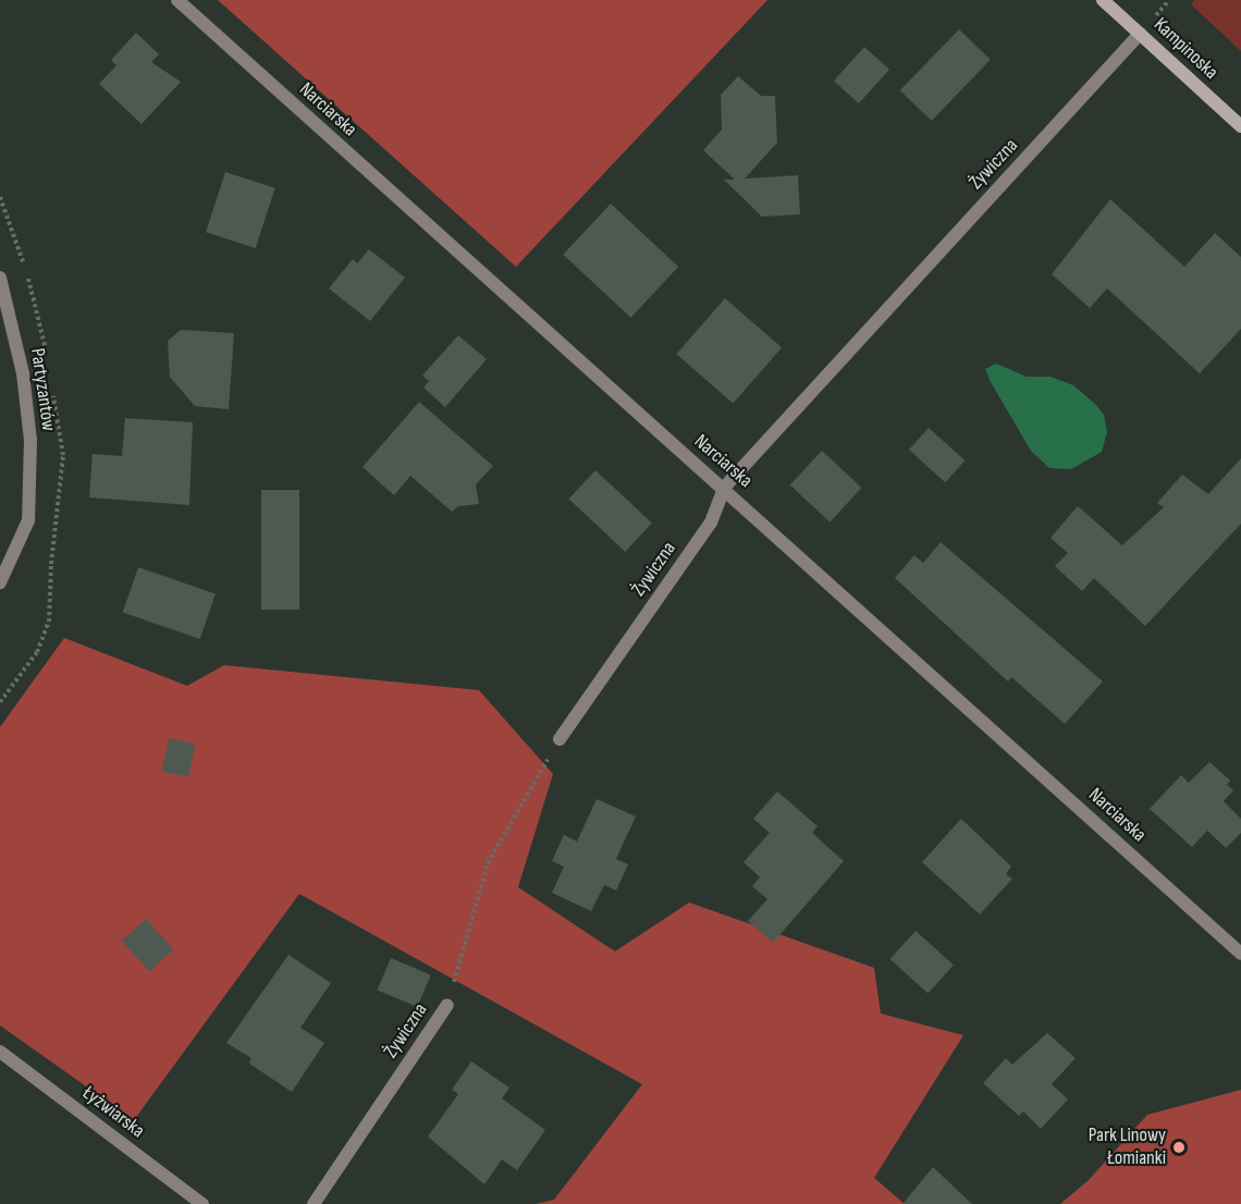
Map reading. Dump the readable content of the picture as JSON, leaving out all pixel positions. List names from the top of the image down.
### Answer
{
  "streets": {
    "main road": ["Kampinoska"],
    "street": [
      "Narciarska",
      "Żywiczna",
      "Partyzantów",
      "Łyżwiarska"
    ]
  },
  "crossings": [
    ["Kampinoska", "Żywiczna"],
    ["Narciarska", "Żywiczna"]
  ],
  "places": ["Park Linowy Łomianki"]
}
